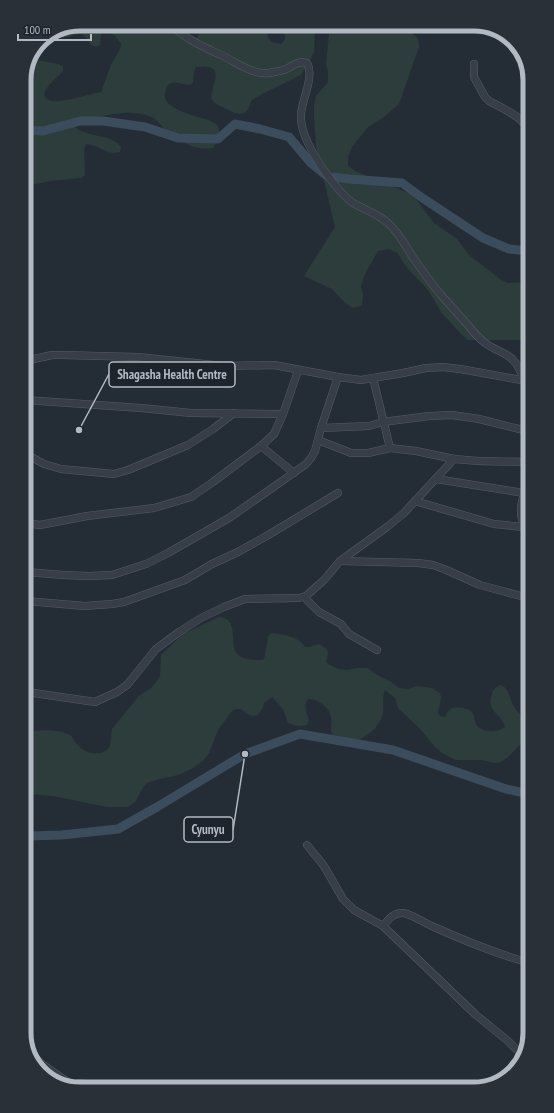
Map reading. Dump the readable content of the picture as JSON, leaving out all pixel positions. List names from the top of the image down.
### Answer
{
  "places": ["Shagasha Health Centre", "Cyunyu"],
  "scale_bar": "100 m"
}
